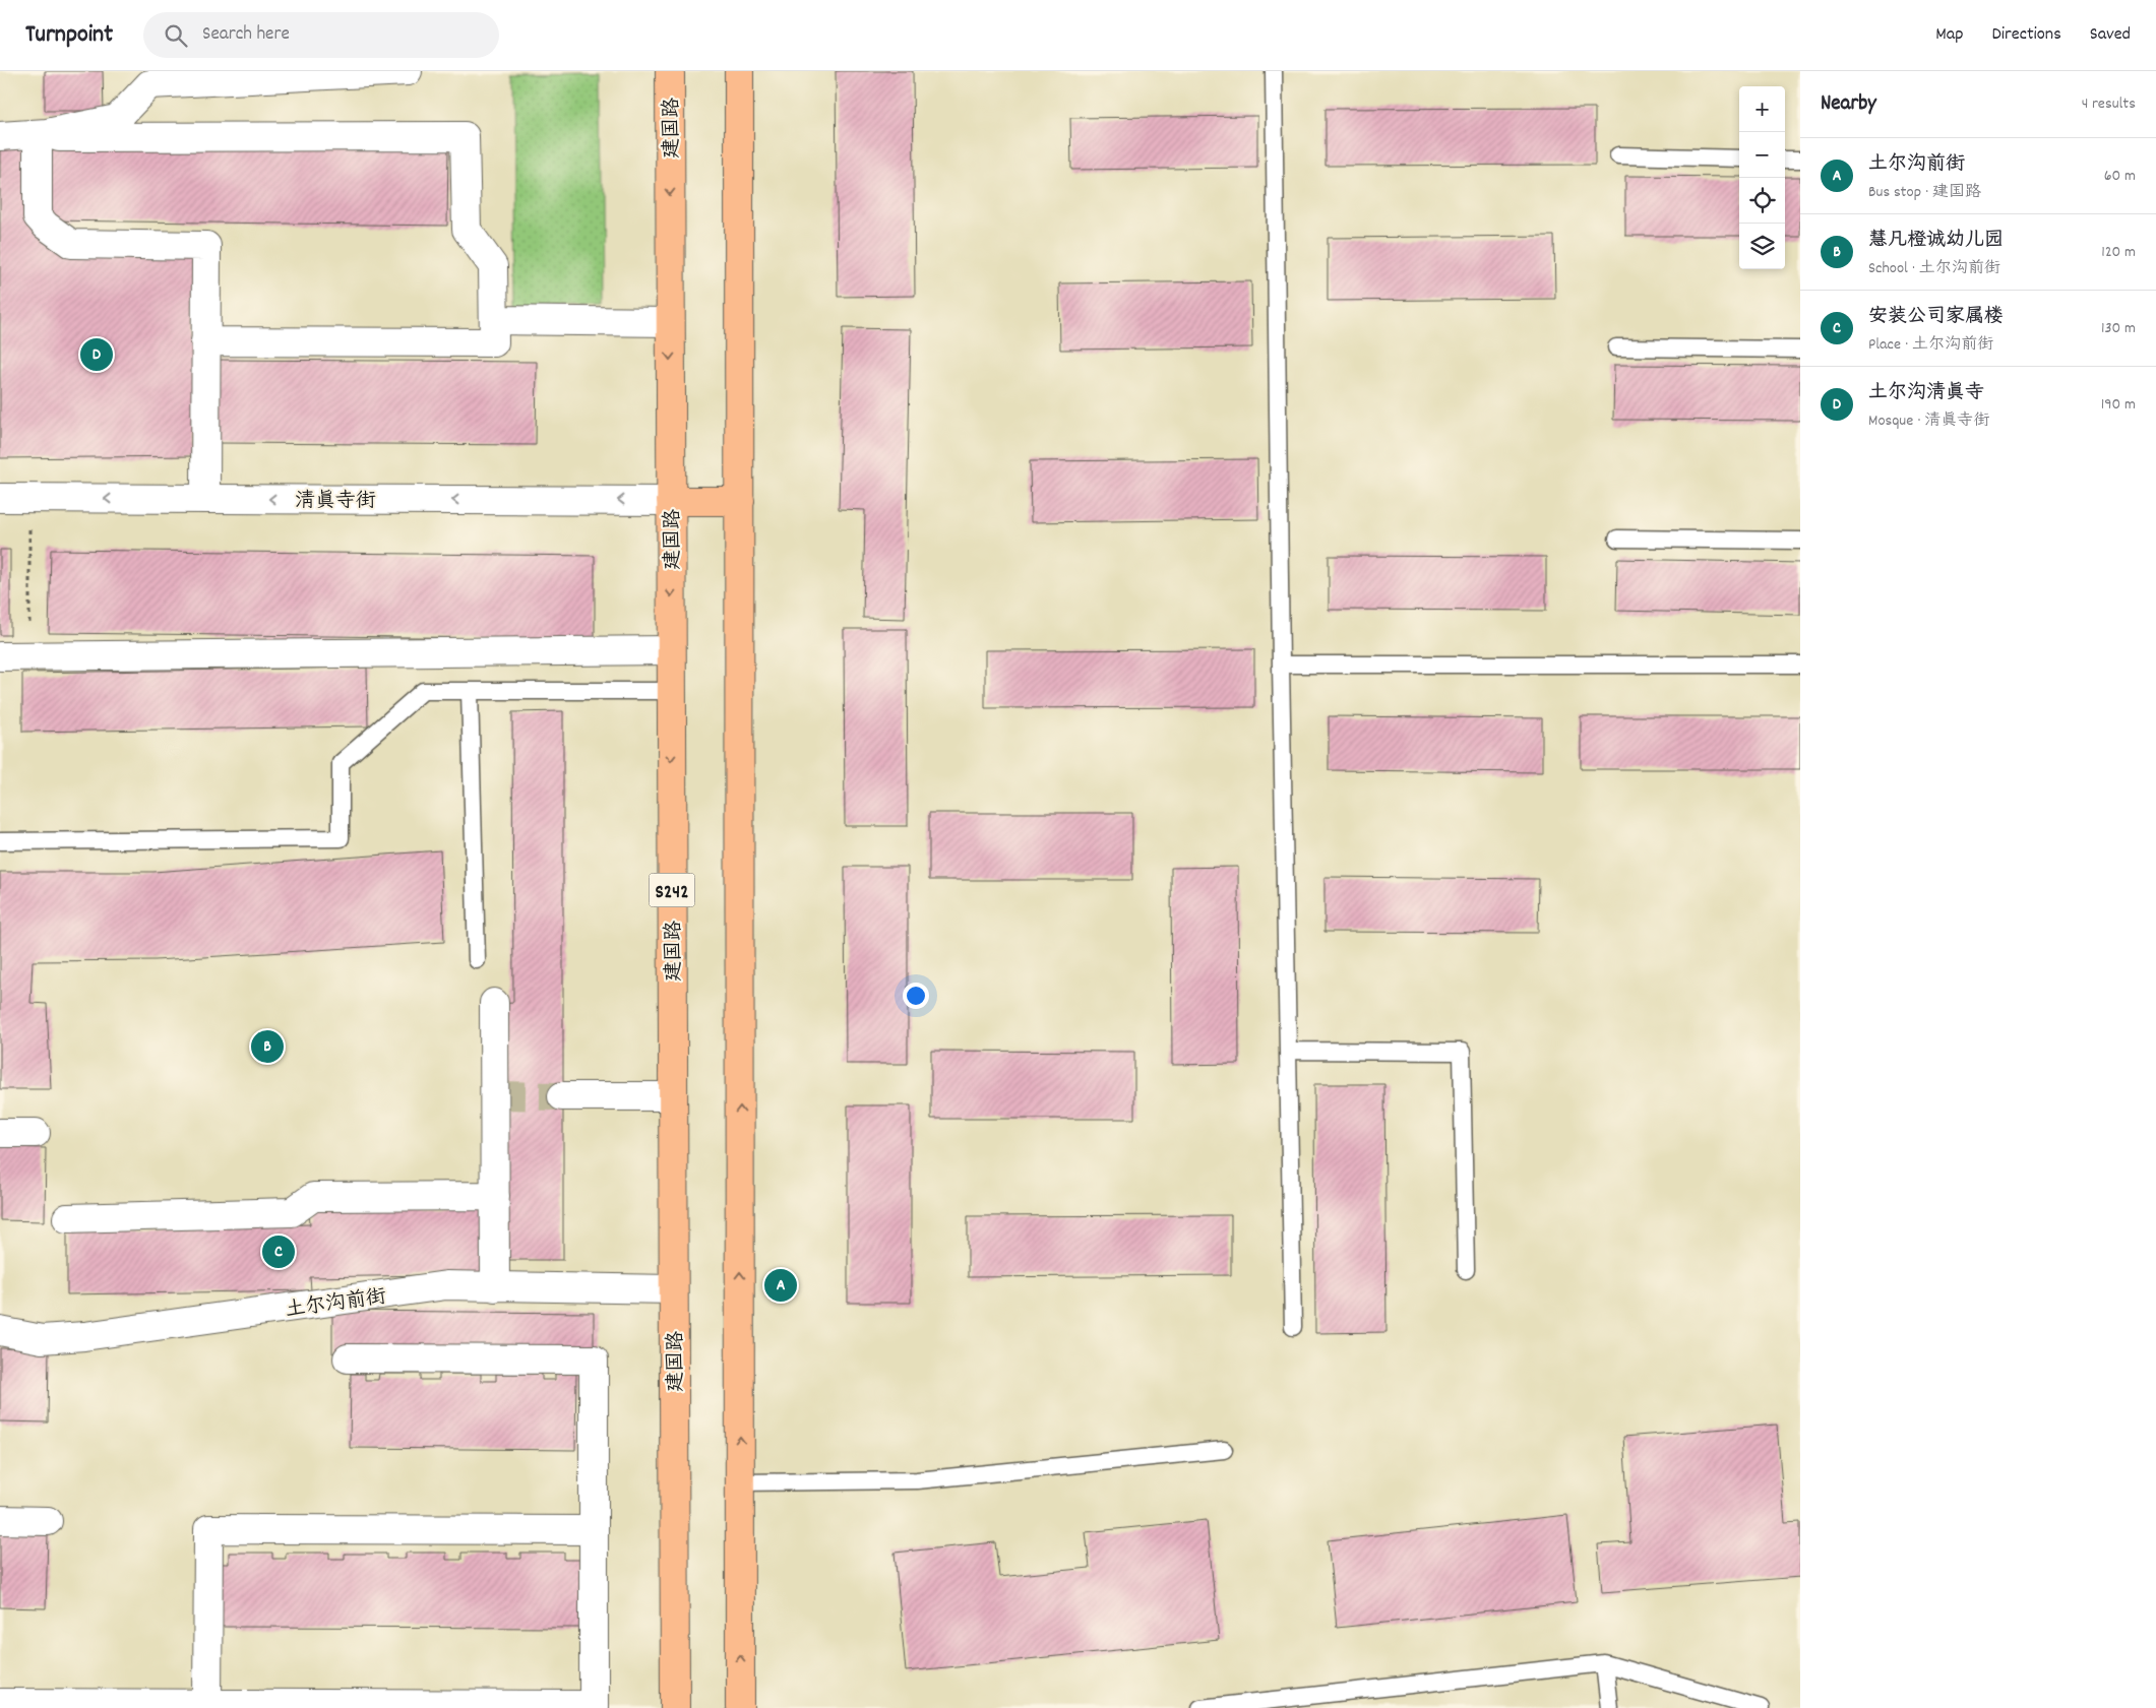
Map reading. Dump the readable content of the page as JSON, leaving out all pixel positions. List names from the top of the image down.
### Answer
{
  "streets": {
    "main road": ["建国路", "S242"],
    "street": ["清真寺街", "土尔沟前街"]
  },
  "crossings": [
    ["建国路", "清真寺街"],
    ["建国路", "土尔沟前街"]
  ],
  "page": {
    "header": "Turnpoint",
    "search": "Search here",
    "nav": ["Map", "Directions", "Saved"],
    "heading": ["Nearby", "4 results"],
    "map_buttons": ["+", "−"],
    "list": [
      {
        "mark": "A",
        "name": "土尔沟前街",
        "note": "Bus stop · 建国路",
        "value": "60 m"
      },
      {
        "mark": "B",
        "name": "慧凡橙诚幼儿园",
        "note": "School · 土尔沟前街",
        "value": "120 m"
      },
      {
        "mark": "C",
        "name": "安装公司家属楼",
        "note": "Place · 土尔沟前街",
        "value": "130 m"
      },
      {
        "mark": "D",
        "name": "土尔沟清真寺",
        "note": "Mosque · 清真寺街",
        "value": "190 m"
      }
    ],
    "pins": [
      "D",
      "B",
      "C",
      "A"
    ]
  }
}
